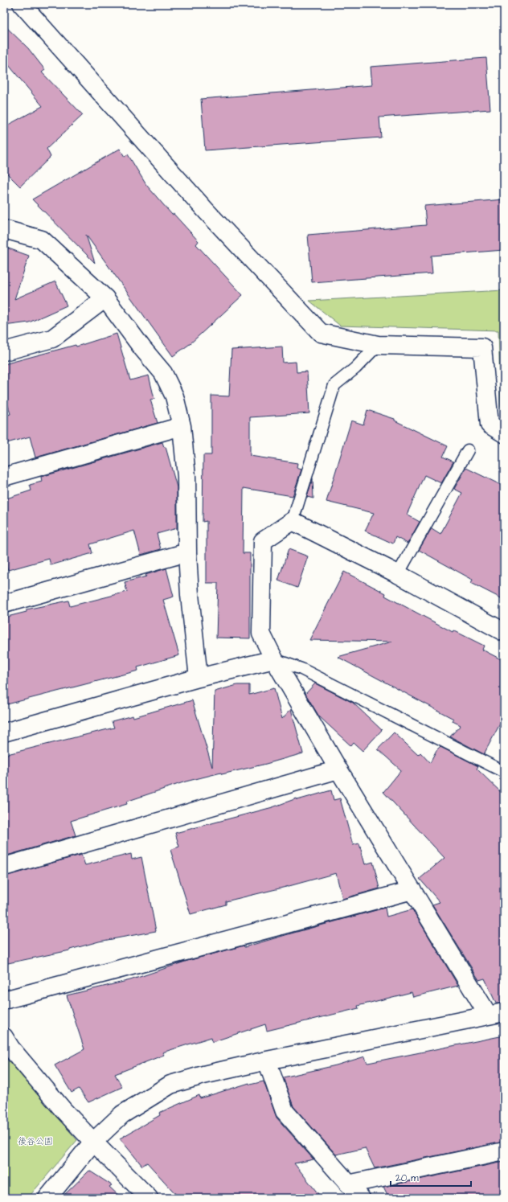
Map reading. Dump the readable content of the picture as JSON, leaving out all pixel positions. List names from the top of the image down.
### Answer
{
  "parks": ["後谷公園"],
  "scale_bar": "20 m"
}
